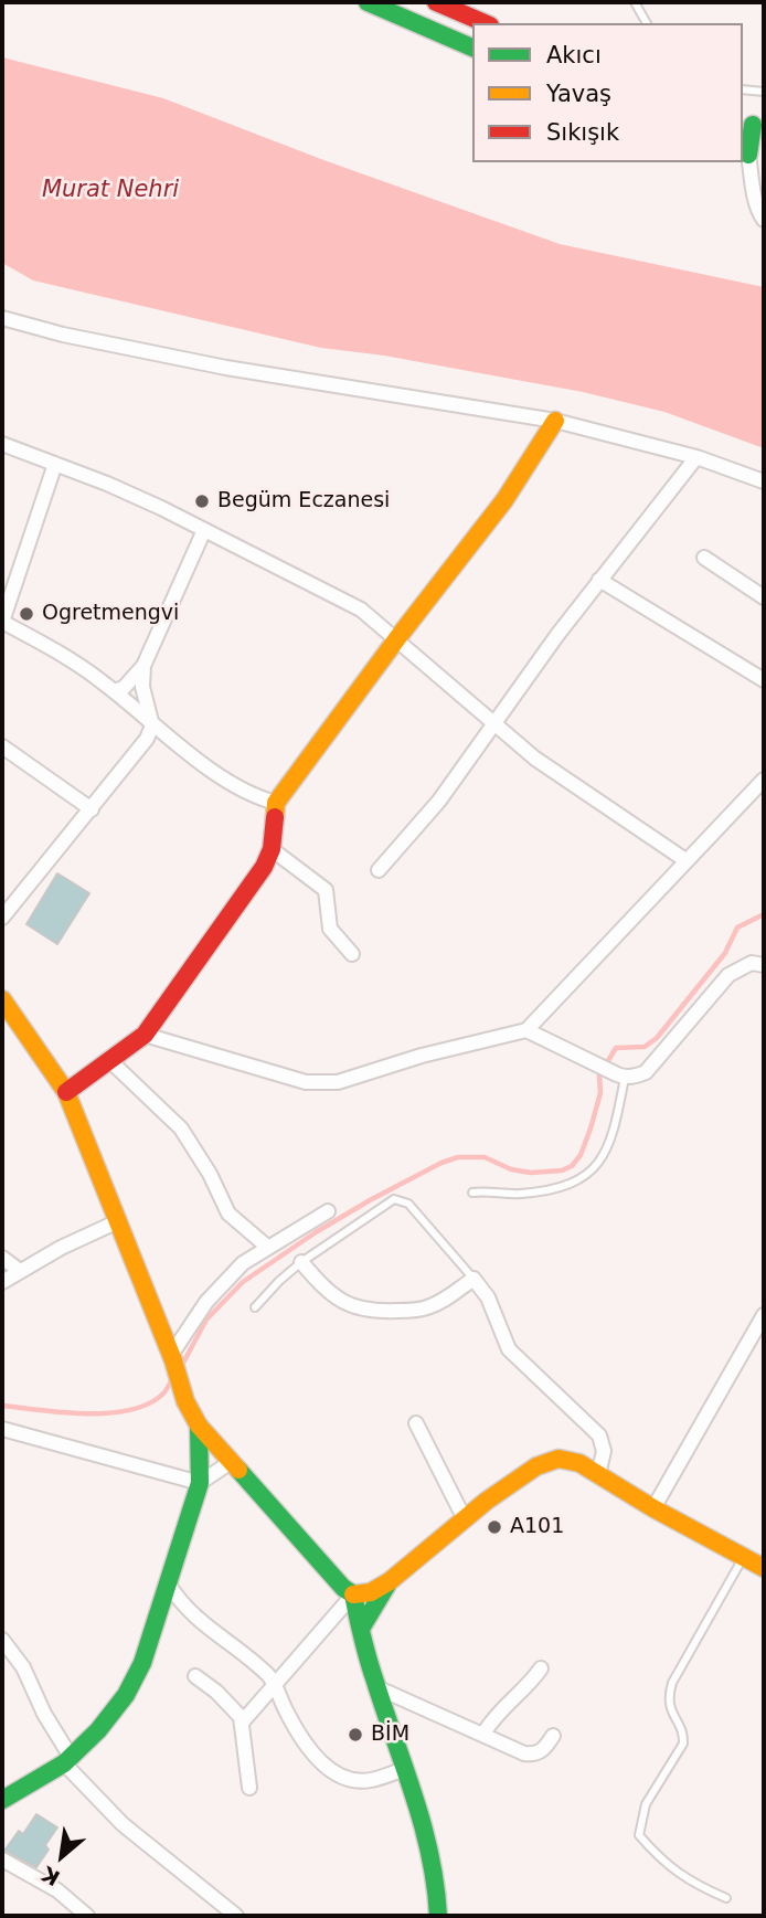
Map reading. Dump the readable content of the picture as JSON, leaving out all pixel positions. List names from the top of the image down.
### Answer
{
  "water": ["Murat Nehri"],
  "places": [
    "Begüm Eczanesi",
    "Ogretmengvi",
    "A101",
    "BİM"
  ],
  "legend": ["Akıcı", "Yavaş", "Sıkışık"],
  "north": "bottom left"
}
